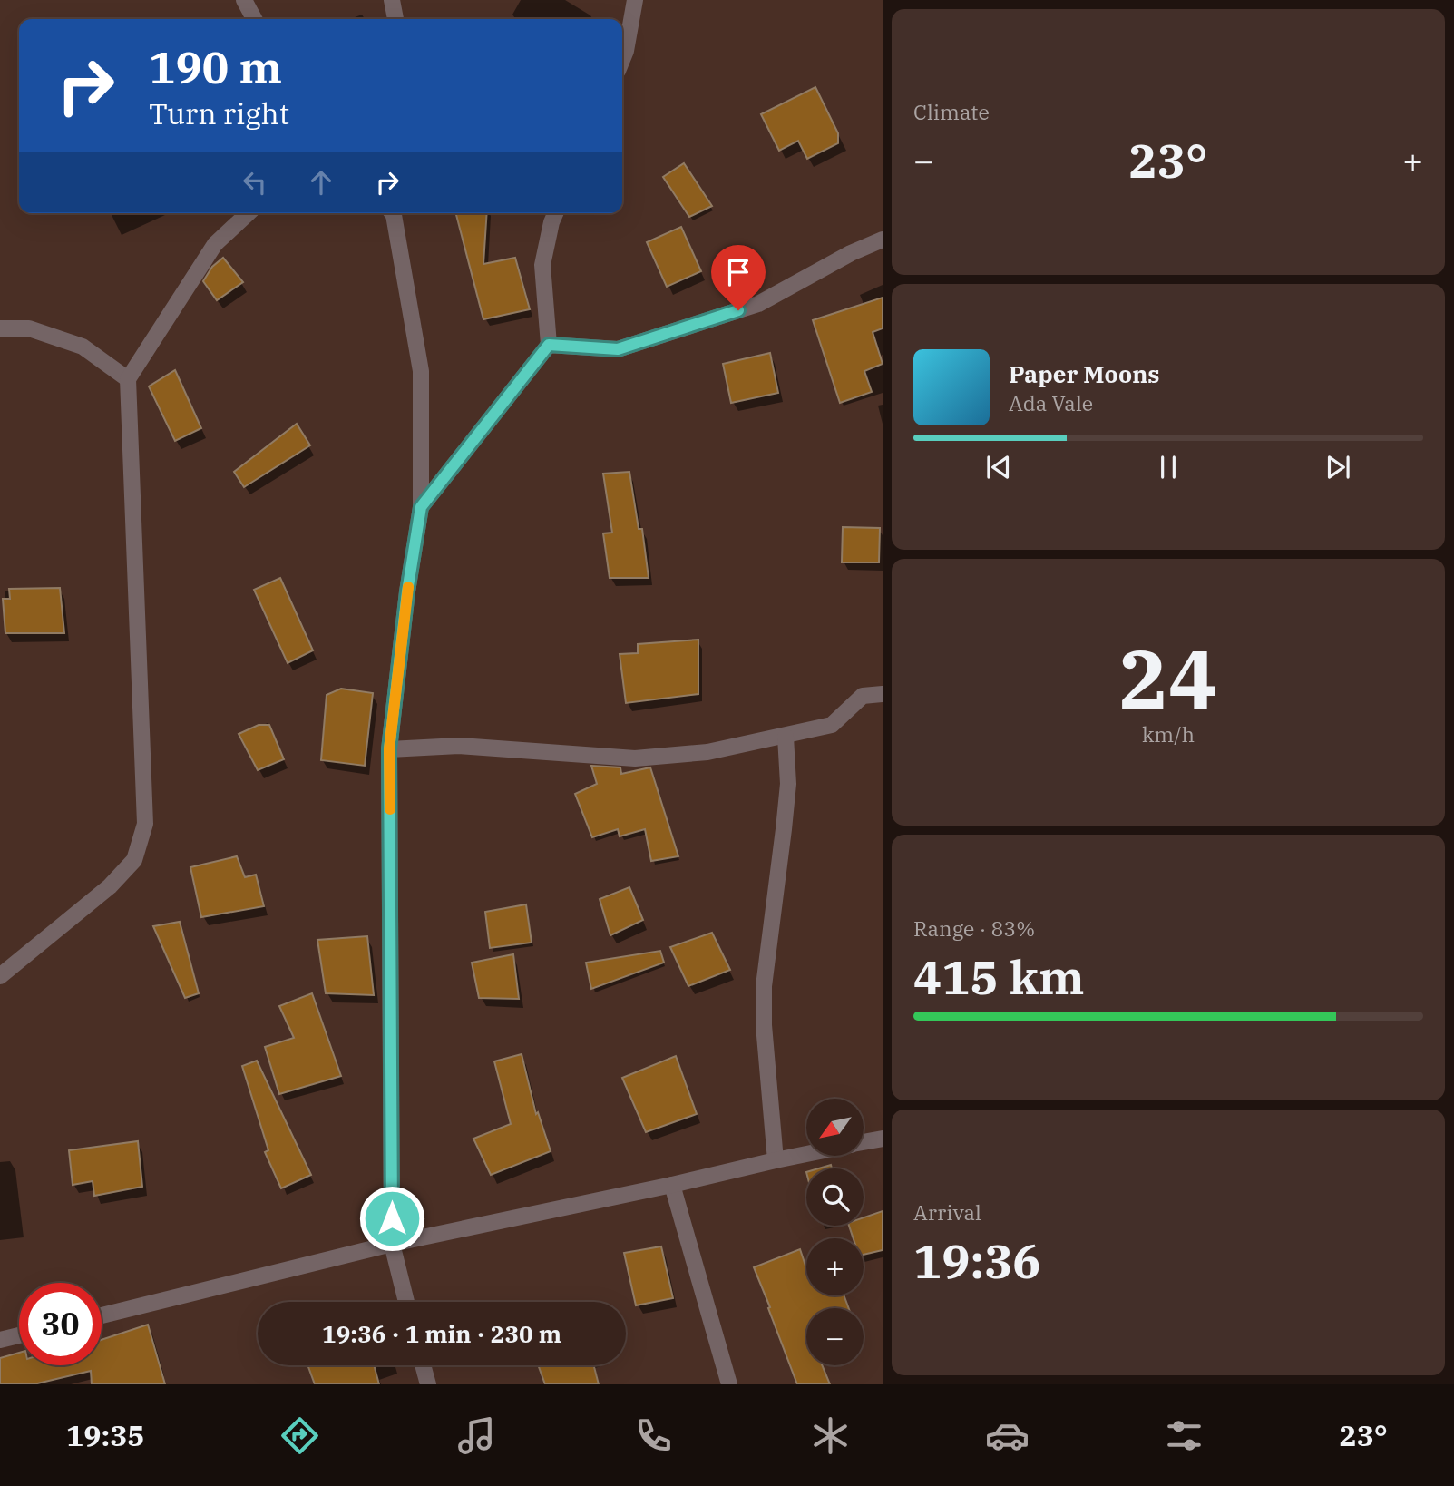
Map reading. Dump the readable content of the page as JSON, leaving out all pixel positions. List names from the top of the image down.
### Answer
{
  "north": "bottom left",
  "page": {
    "tile": [
      "Climate",
      ["24", "km/h"],
      ["Range · 83%", "415 km"],
      ["Arrival", "19:36"]
    ],
    "turn": ["190 m", "Turn right"],
    "heat": ["−", "23°", "+"],
    "song": ["Paper Moons", "Ada Vale"],
    "map_buttons": ["+", "−"],
    "limit": "30",
    "trip": "19:36 · 1 min · 230 m",
    "tabs": ["19:35", "23°"]
  }
}
